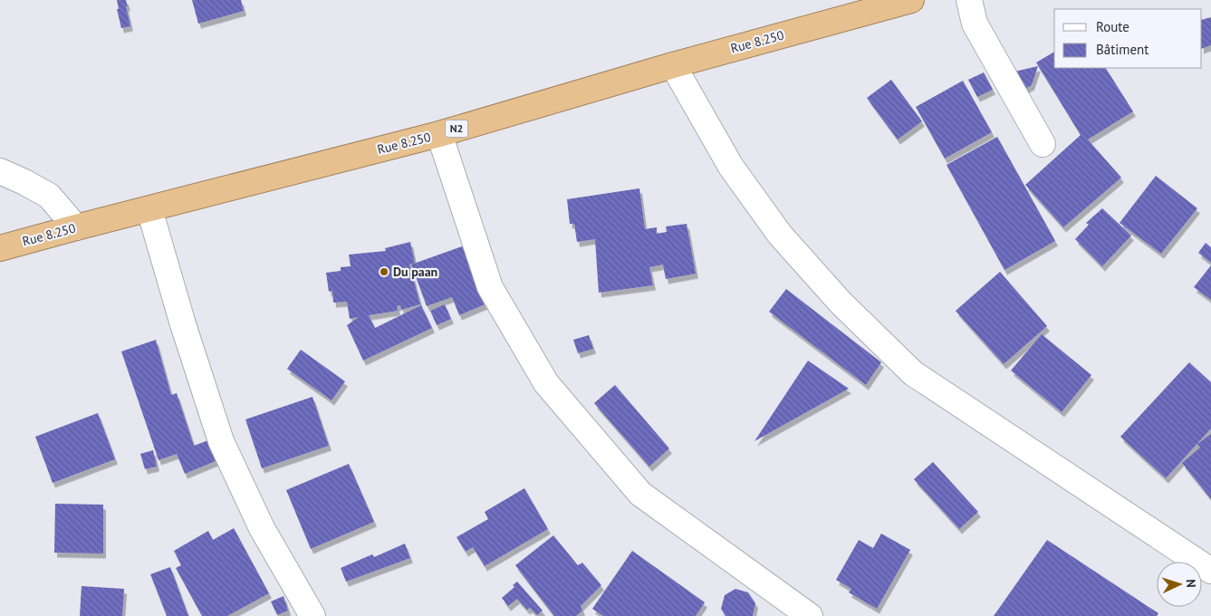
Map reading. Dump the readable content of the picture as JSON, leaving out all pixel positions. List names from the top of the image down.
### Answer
{
  "streets": {
    "highway": ["Rue 8.250", "N2"]
  },
  "places": ["Du paan"],
  "legend": ["Route", "Bâtiment"],
  "north": "right"
}
